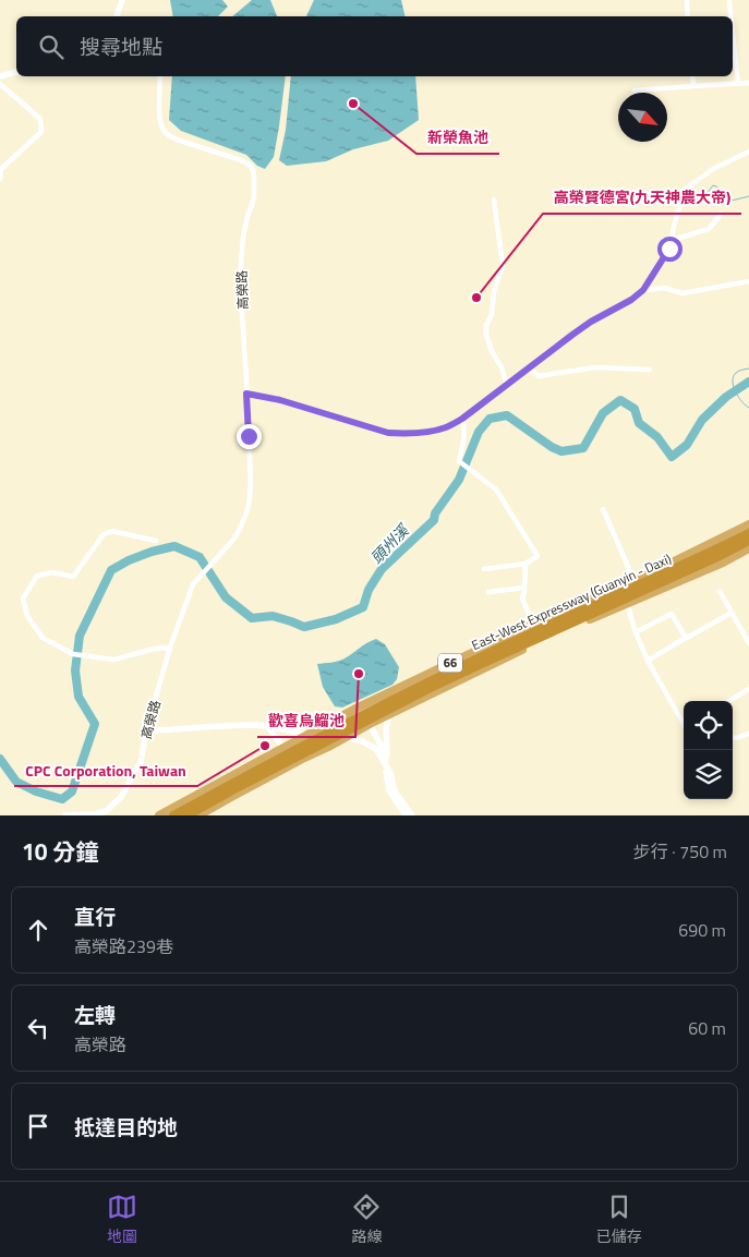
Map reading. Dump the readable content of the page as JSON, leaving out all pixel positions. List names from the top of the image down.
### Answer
{
  "streets": {
    "highway": ["East-West Expressway (Guanyin - Daxi)", "66"],
    "street": ["高榮路"]
  },
  "water": ["頭州溪"],
  "places": [
    "新榮魚池",
    "高榮賢德宮(九天神農大帝)",
    "歡喜烏鰡池",
    "CPC Corporation, Taiwan"
  ],
  "north": "bottom right",
  "page": {
    "search": "搜尋地點",
    "heading": ["10 分鐘", "步行 · 750 m"],
    "list": [
      ["直行", "高榮路239巷", "690 m"],
      ["左轉", "高榮路", "60 m"],
      "抵達目的地"
    ],
    "nav": ["地圖", "路線", "已儲存"]
  }
}
